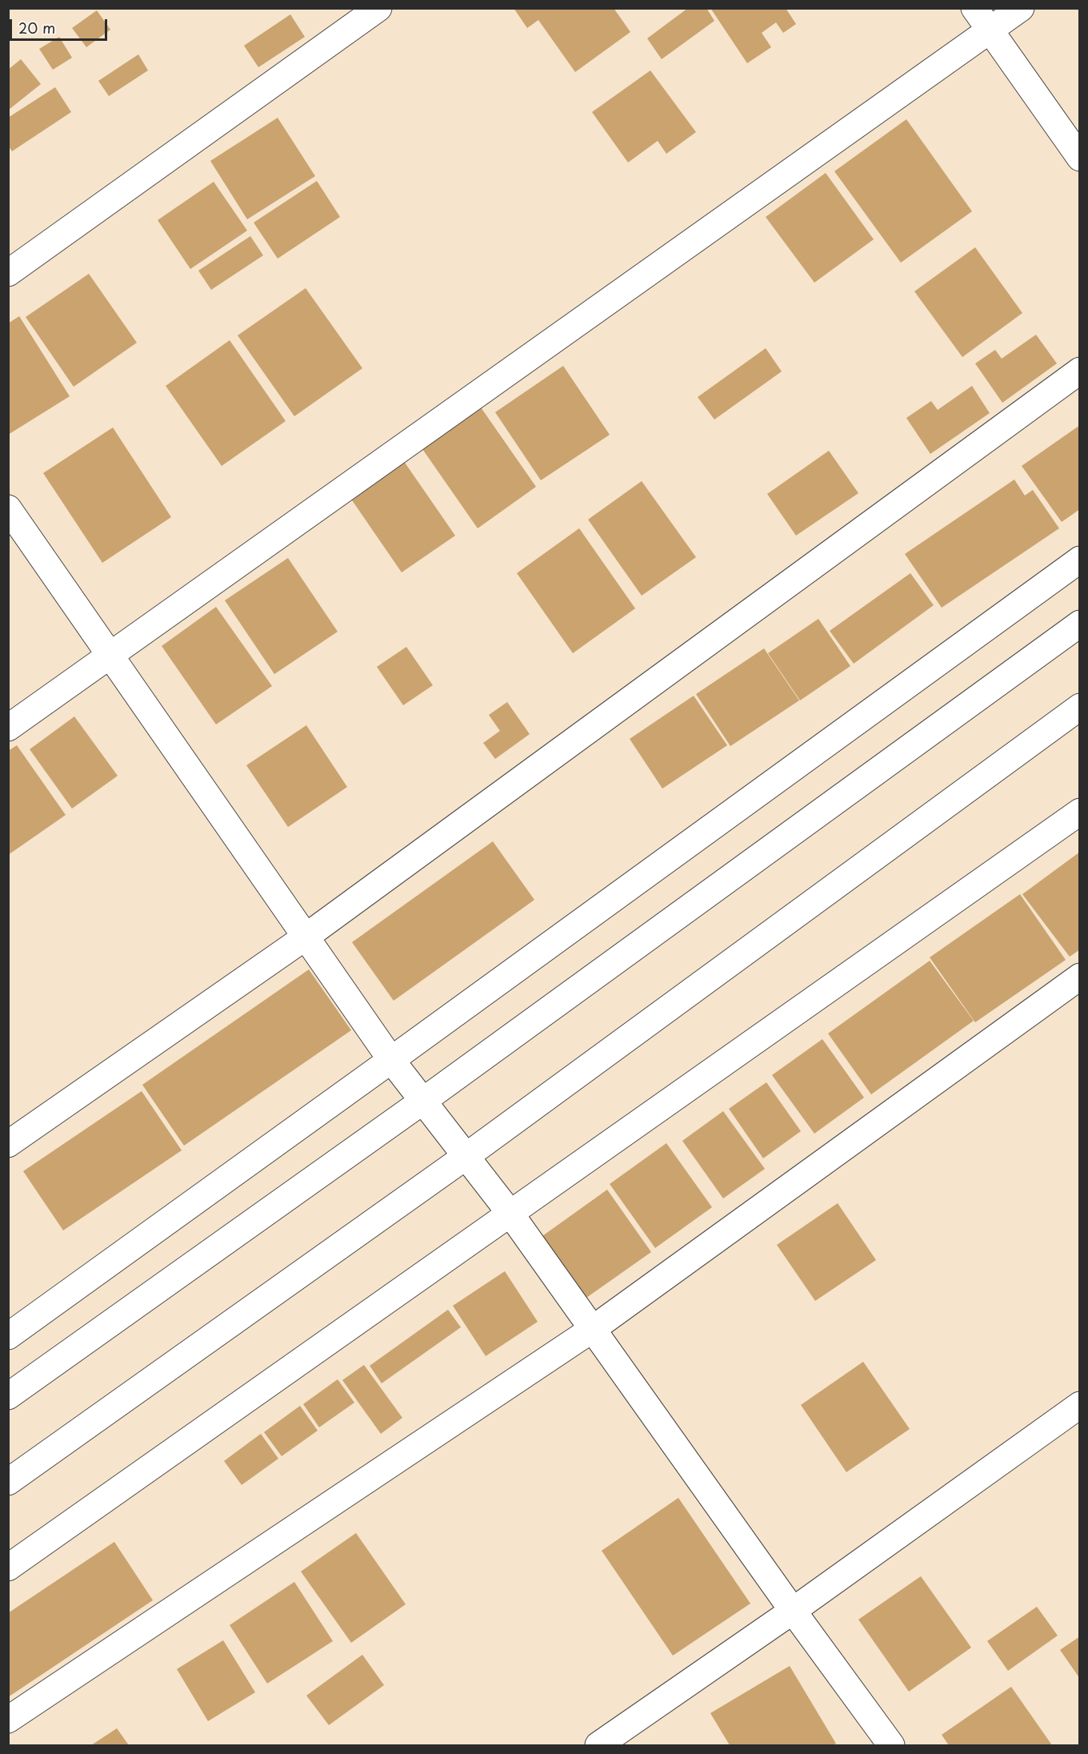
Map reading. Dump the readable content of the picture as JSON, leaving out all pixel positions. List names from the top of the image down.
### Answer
{
  "scale_bar": "20 m"
}
